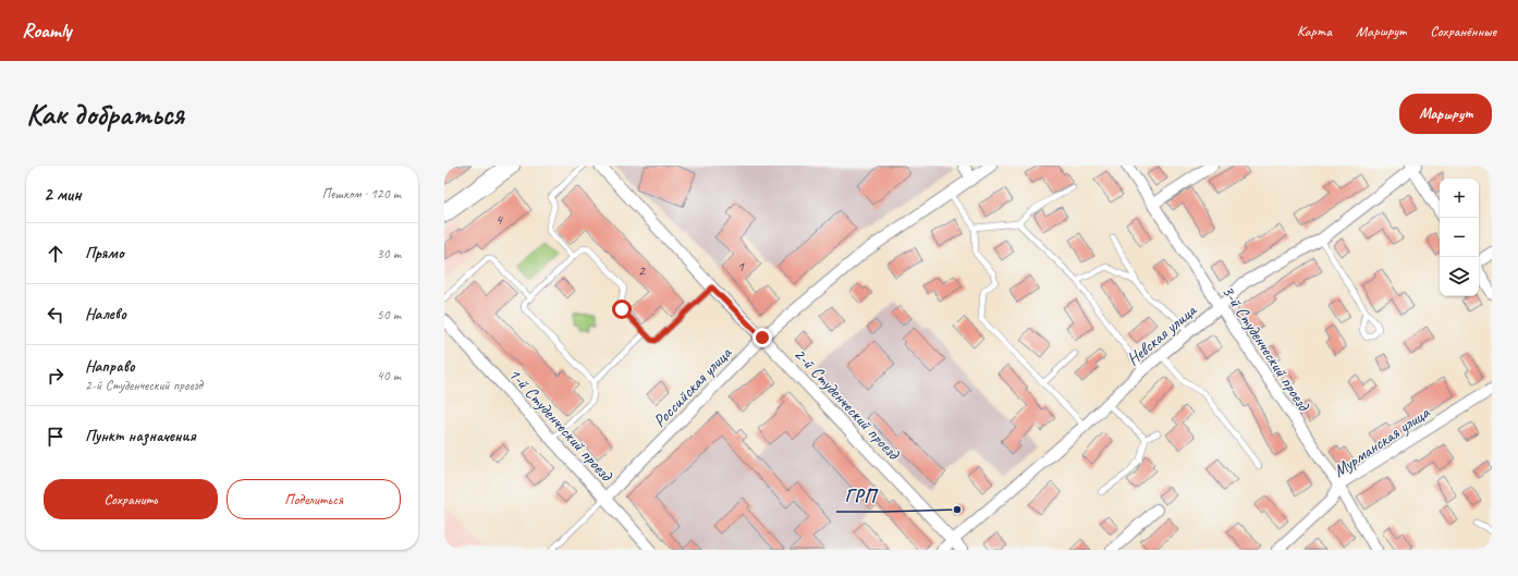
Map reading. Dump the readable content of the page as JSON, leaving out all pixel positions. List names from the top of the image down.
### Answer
{
  "streets": {
    "street": [
      "Невская улица",
      "3-й Студенческий проезд",
      "Российская улица",
      "2-й Студенческий проезд",
      "1-й Студенческий проезд",
      "Мурманская улица"
    ]
  },
  "crossings": [
    ["Невская улица", "3-й Студенческий проезд"],
    ["Невская улица", "2-й Студенческий проезд"],
    ["3-й Студенческий проезд", "Мурманская улица"],
    ["Российская улица", "2-й Студенческий проезд"],
    ["Российская улица", "1-й Студенческий проезд"]
  ],
  "places": ["ГРП"],
  "house_numbers": ["4", "1", "2"],
  "page": {
    "header": "Roamly",
    "nav": ["Карта", "Маршрут", "Сохранённые"],
    "buttons": [
      "Маршрут",
      ["Сохранить", "Поделиться"]
    ],
    "title": "Как добраться",
    "heading": ["2 мин", "Пешком · 120 m"],
    "map_buttons": ["+", "−"],
    "list": [
      ["Прямо", "30 m"],
      ["Налево", "50 m"],
      ["Направо", "2-й Студенческий проезд", "40 m"],
      "Пункт назначения"
    ]
  }
}
